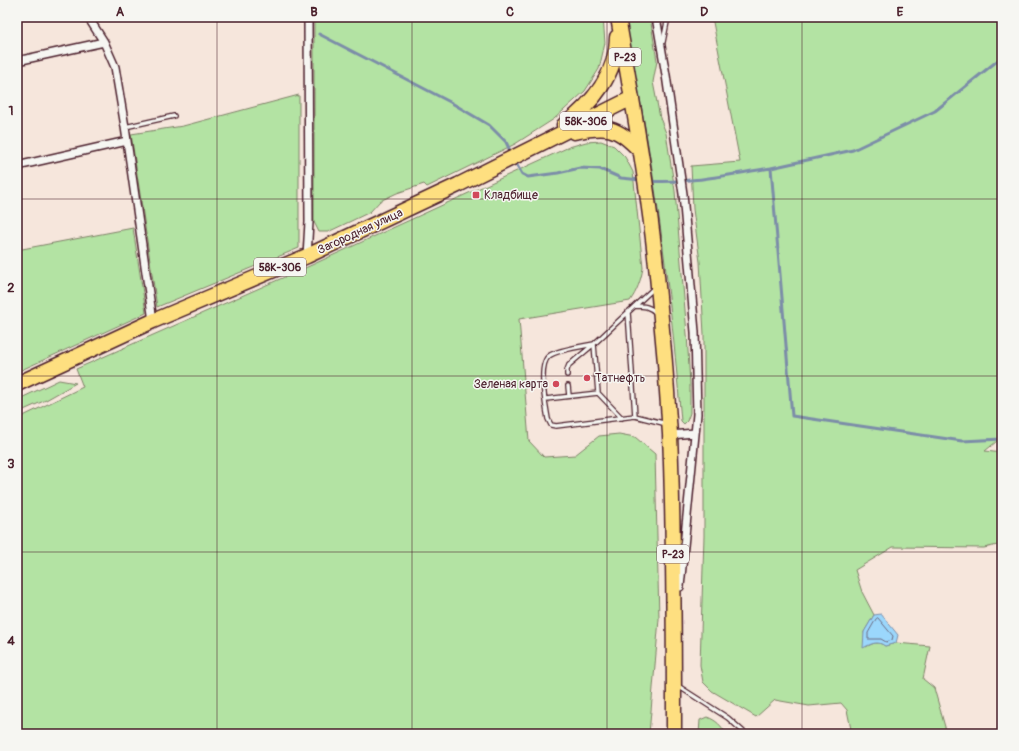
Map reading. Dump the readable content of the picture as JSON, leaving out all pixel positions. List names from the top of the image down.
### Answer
{
  "streets": {
    "highway": ["Р-23", "58К-306", "Загородная улица"]
  },
  "crossings": [
    ["Р-23", "Загородная улица"]
  ],
  "places": {
    "transit": ["Кладбище"],
    "other": ["Татнефть", "Зеленая карта"]
  },
  "grid": {
    "columns": [
      "A",
      "B",
      "C",
      "D",
      "E"
    ],
    "rows": [
      "1",
      "2",
      "3",
      "4"
    ]
  }
}
